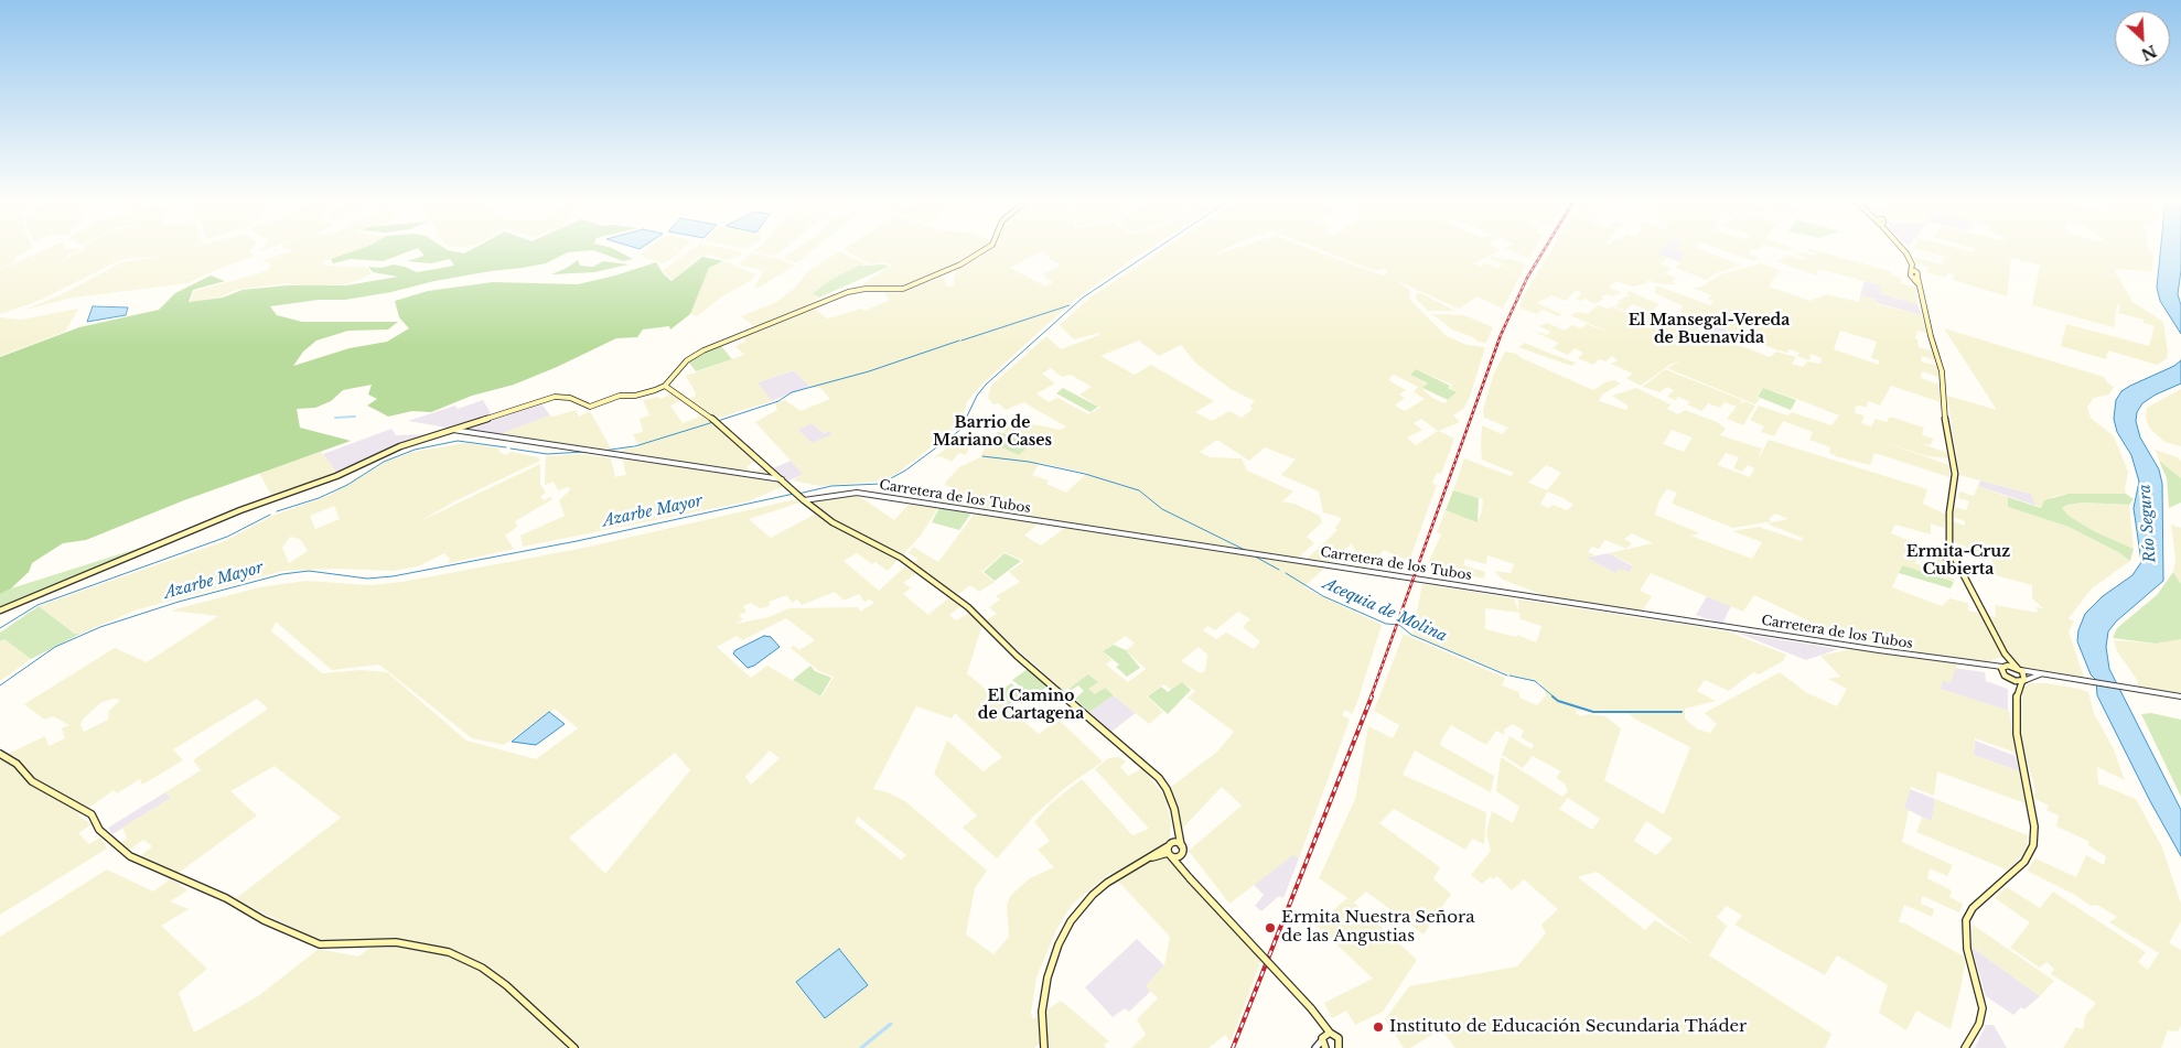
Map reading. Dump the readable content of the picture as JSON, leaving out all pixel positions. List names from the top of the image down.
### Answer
{
  "streets": {
    "street": ["Carretera de los Tubos"]
  },
  "districts": [
    "El Mansegal-Vereda de Buenavida",
    "Barrio de Mariano Cases",
    "Ermita-Cruz Cubierta",
    "El Camino de Cartagena"
  ],
  "water": ["Azarbe Mayor", "Río Segura", "Acequia de Molina"],
  "places": ["Ermita Nuestra Señora de las Angustias", "Instituto de Educación Secundaria Tháder"],
  "north": "bottom right"
}
